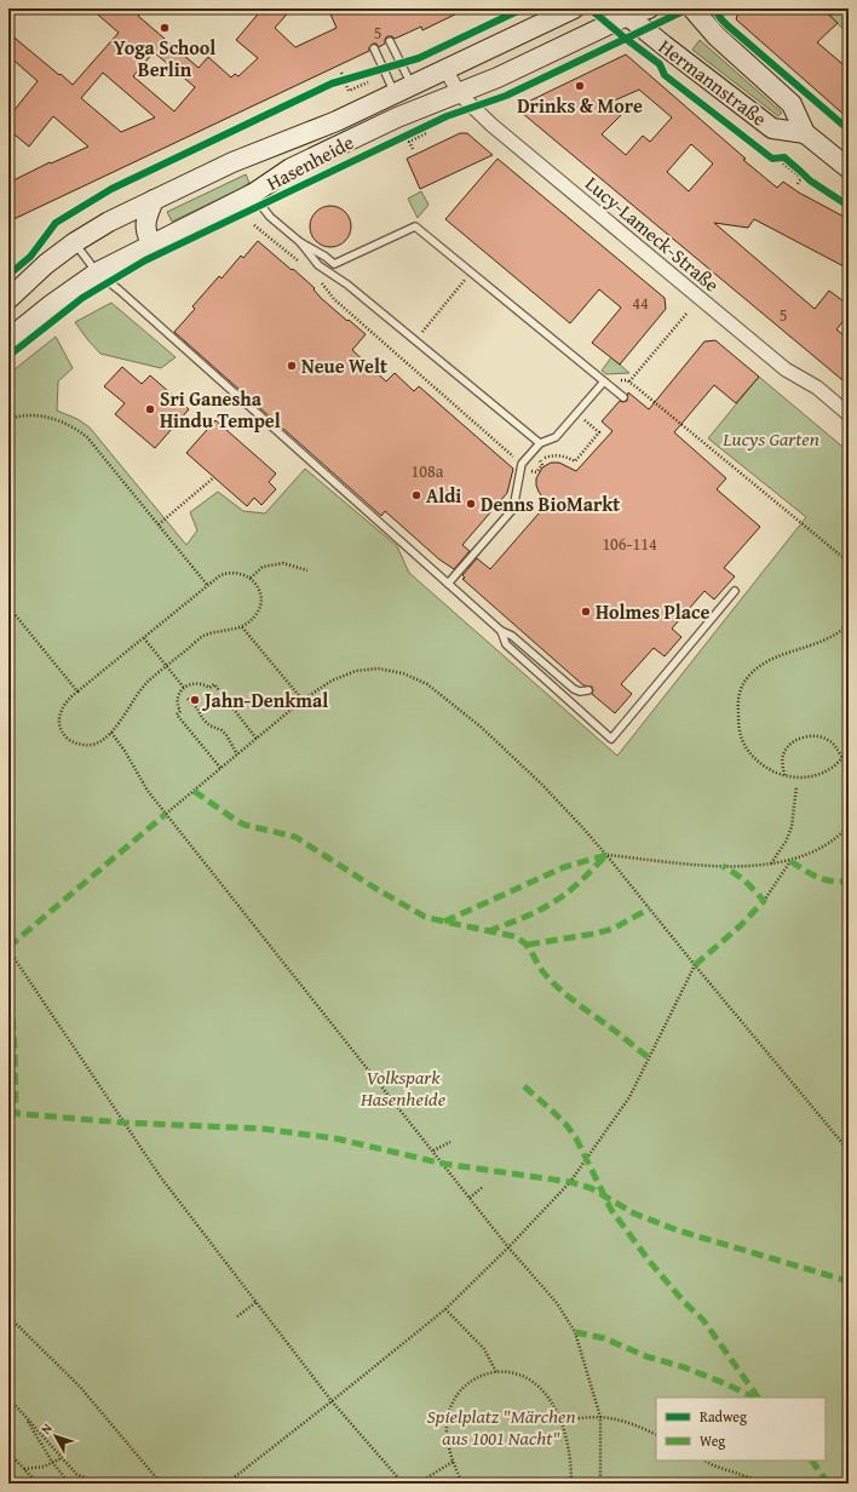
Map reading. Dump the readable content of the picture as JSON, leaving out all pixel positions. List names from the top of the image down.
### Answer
{
  "streets": {
    "main road": ["Hermannstraße", "Hasenheide"],
    "street": ["Lucy-Lameck-Straße"]
  },
  "crossings": [
    ["Hermannstraße", "Hasenheide"],
    ["Hasenheide", "Lucy-Lameck-Straße"]
  ],
  "parks": ["Lucys Garten", "Volkspark Hasenheide", "Spielplatz \"Märchen aus 1001 Nacht\""],
  "places": [
    "Yoga School Berlin",
    "Drinks & More",
    "Neue Welt",
    "Sri Ganesha Hindu Tempel",
    "Aldi",
    "Denns BioMarkt",
    "Holmes Place",
    "Jahn-Denkmal"
  ],
  "house_numbers": [
    "5",
    "44",
    "5",
    "108a",
    "106-114"
  ],
  "legend": ["Radweg", "Weg"],
  "north": "top left"
}
